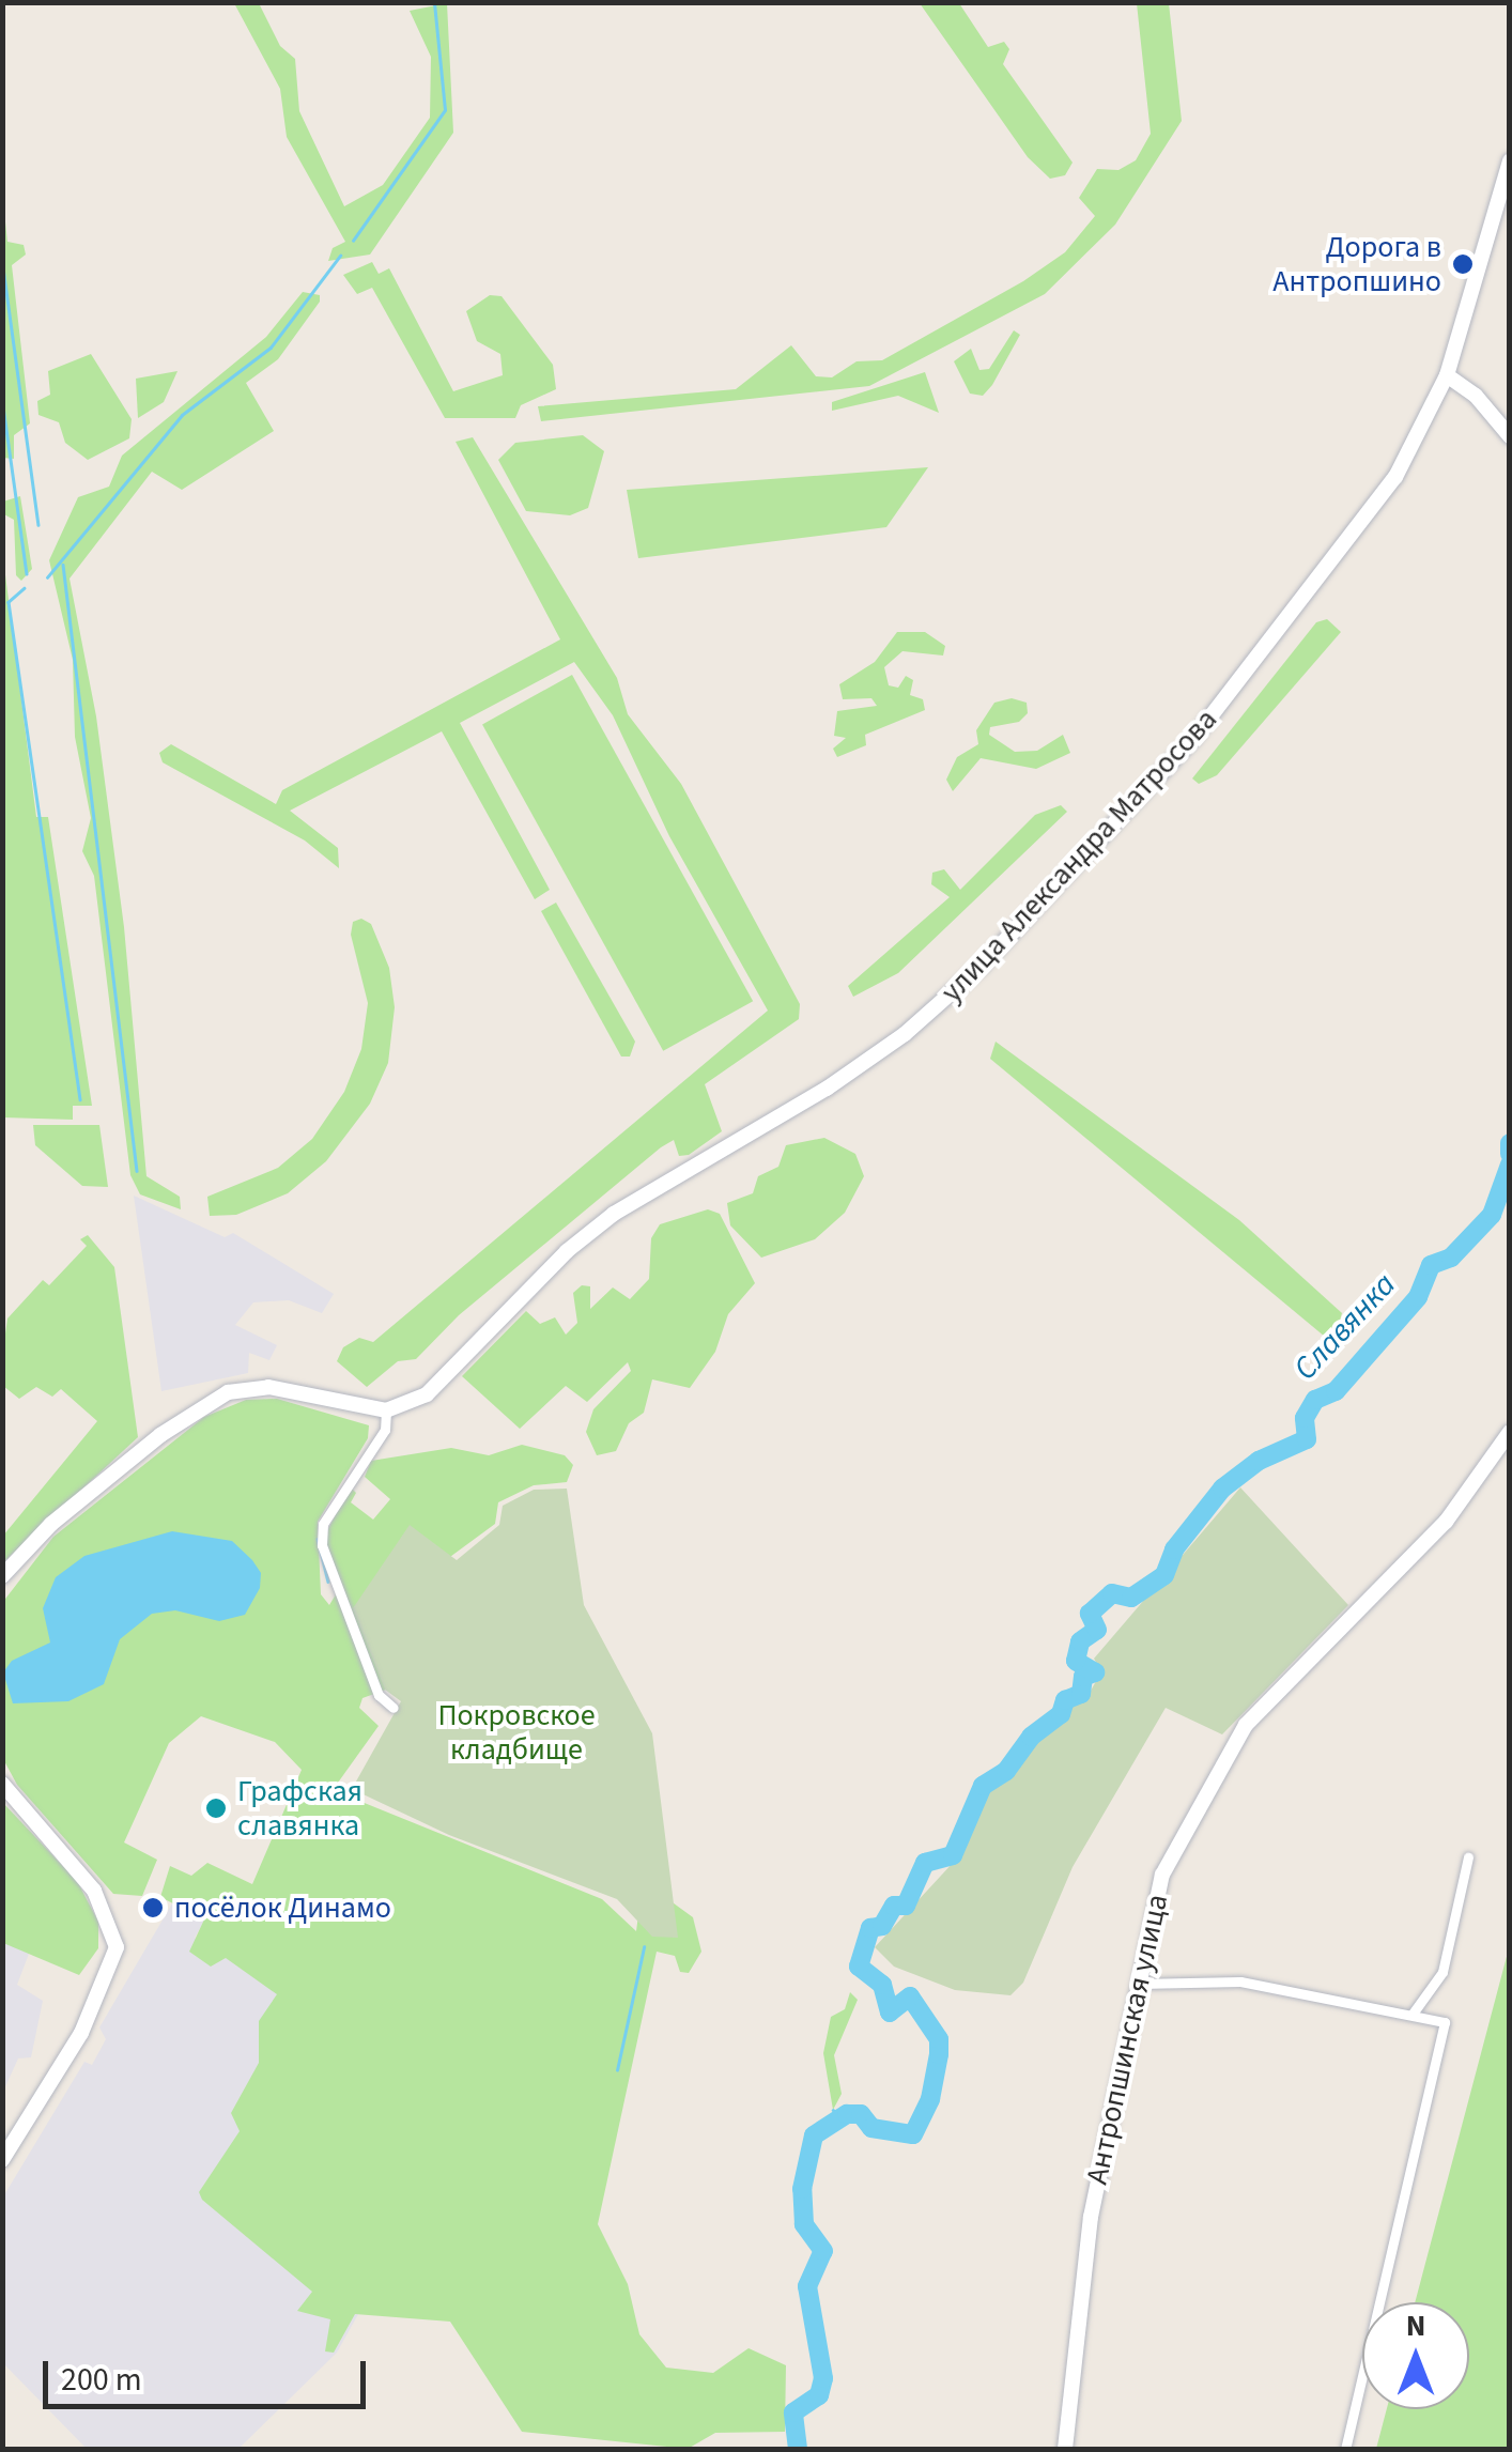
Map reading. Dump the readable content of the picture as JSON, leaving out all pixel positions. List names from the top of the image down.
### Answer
{
  "streets": {
    "main road": ["улица Александра Матросова", "Антропшинская улица"]
  },
  "water": ["Славянка"],
  "parks": ["Покровское кладбище"],
  "places": ["Дорога в Антропшино", "Графская славянка", "посёлок Динамо"],
  "scale_bar": "200 m",
  "north": "top"
}
